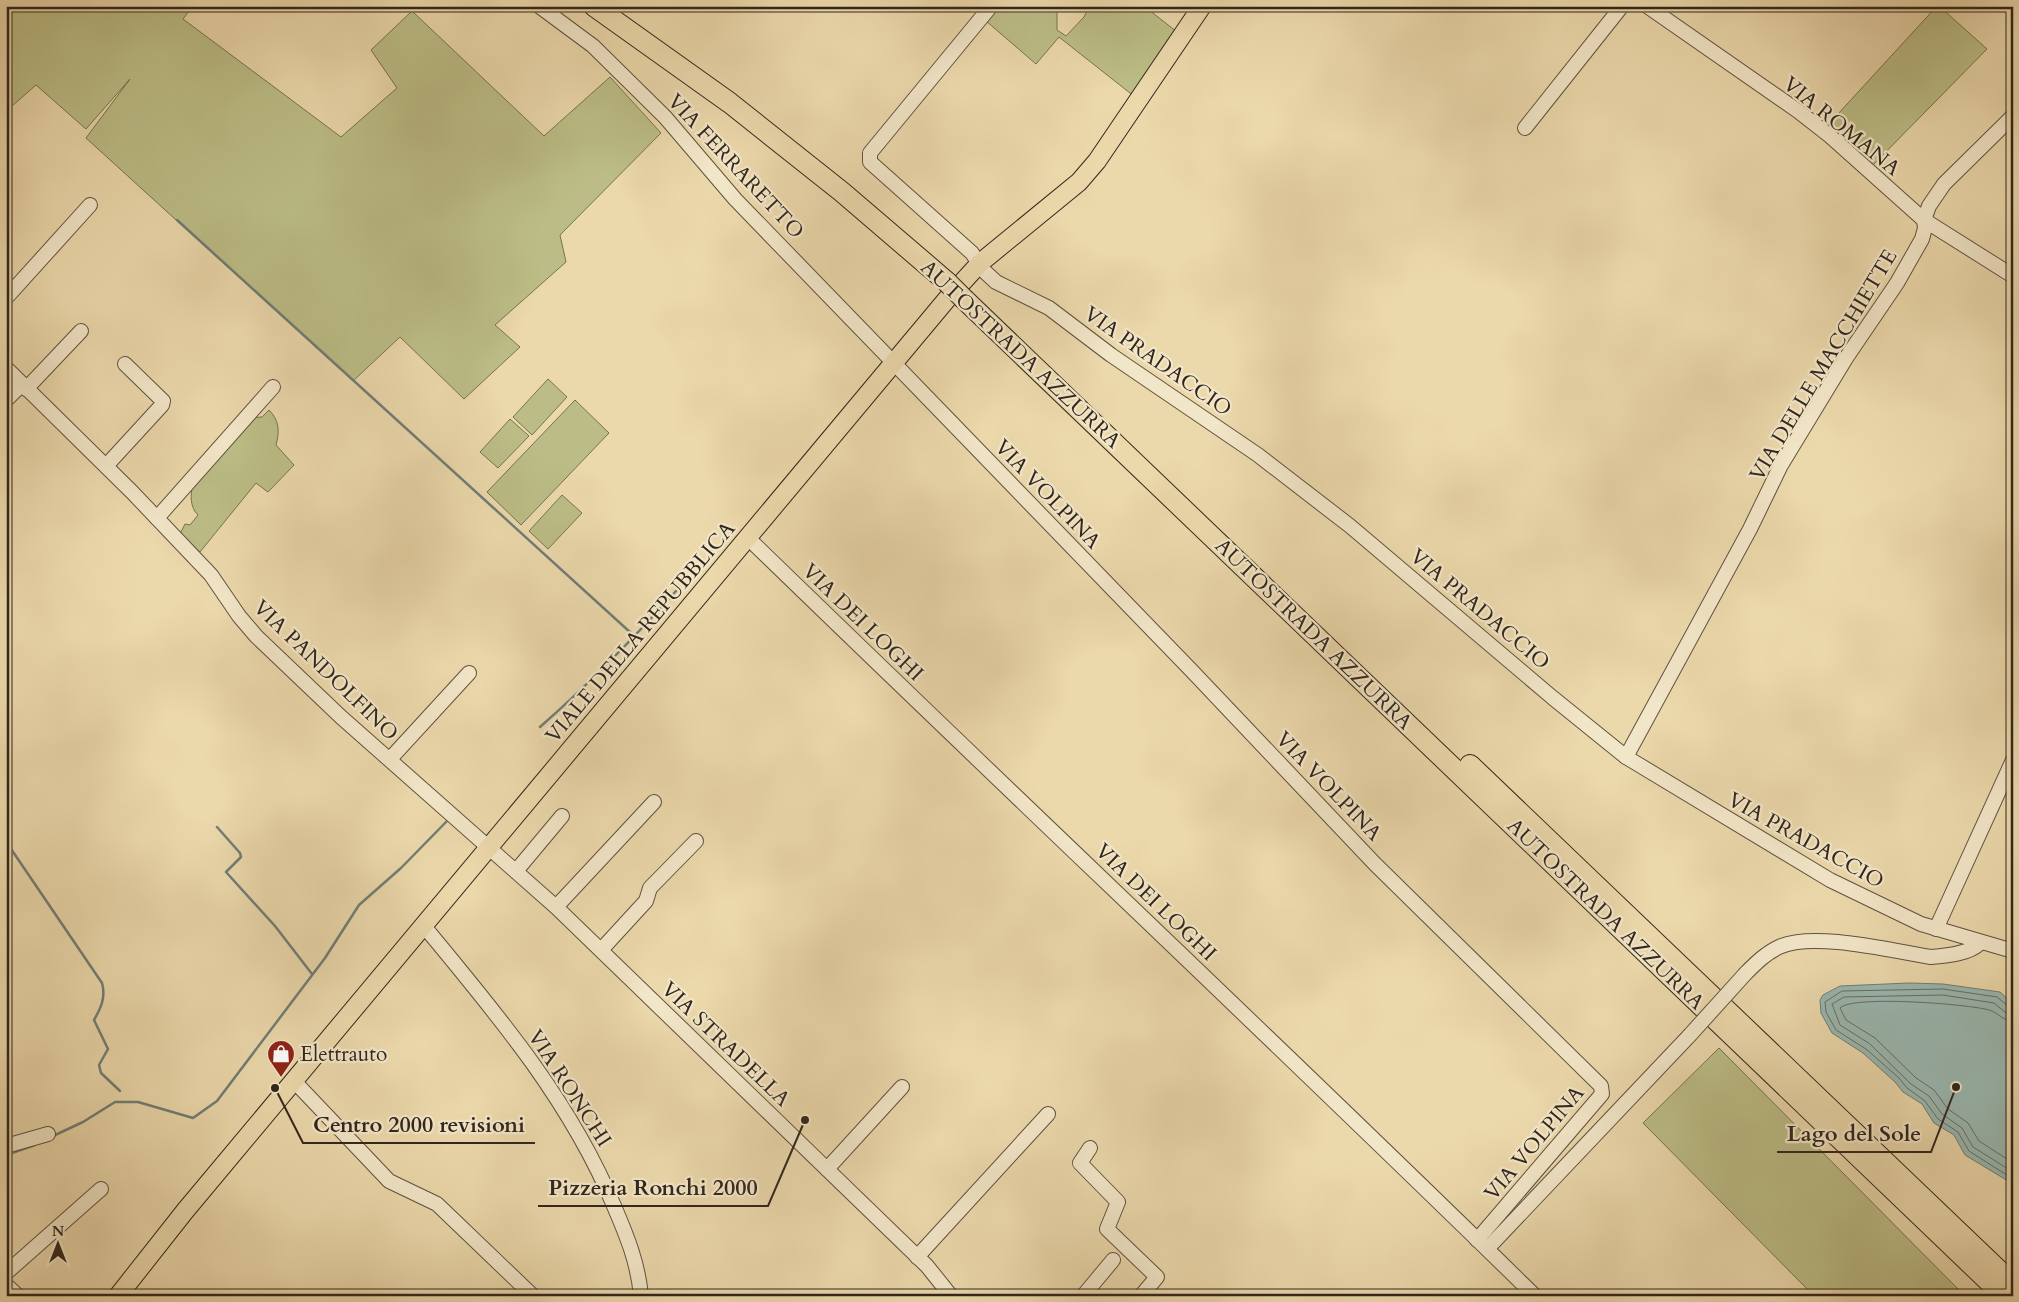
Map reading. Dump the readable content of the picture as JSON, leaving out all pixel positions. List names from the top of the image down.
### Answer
{
  "streets": {
    "highway": ["AUTOSTRADA AZZURRA"],
    "main road": ["VIALE DELLA REPUBBLICA"],
    "street": [
      "VIA ROMANA",
      "VIA FERRARETTO",
      "VIA PRADACCIO",
      "VIA DELLE MACCHIETTE",
      "VIA VOLPINA",
      "VIA DEI LOGHI",
      "VIA PANDOLFINO",
      "VIA STRADELLA",
      "VIA RONCHI"
    ]
  },
  "crossings": [
    ["VIA ROMANA", "VIA DELLE MACCHIETTE"],
    ["VIA FERRARETTO", "VIA VOLPINA"],
    ["VIA FERRARETTO", "VIALE DELLA REPUBBLICA"],
    ["VIA PRADACCIO", "VIA DELLE MACCHIETTE"],
    ["VIA PRADACCIO", "VIALE DELLA REPUBBLICA"],
    ["VIA VOLPINA", "VIA DEI LOGHI"],
    ["VIA VOLPINA", "VIALE DELLA REPUBBLICA"],
    ["VIA DEI LOGHI", "VIALE DELLA REPUBBLICA"],
    ["VIALE DELLA REPUBBLICA", "VIA PANDOLFINO"],
    ["VIALE DELLA REPUBBLICA", "VIA STRADELLA"],
    ["VIALE DELLA REPUBBLICA", "VIA RONCHI"],
    ["VIA PANDOLFINO", "VIA STRADELLA"]
  ],
  "places": {
    "shop": ["Elettrauto"],
    "other": ["Lago del Sole", "Centro 2000 revisioni", "Pizzeria Ronchi 2000"]
  },
  "north": "top"
}
